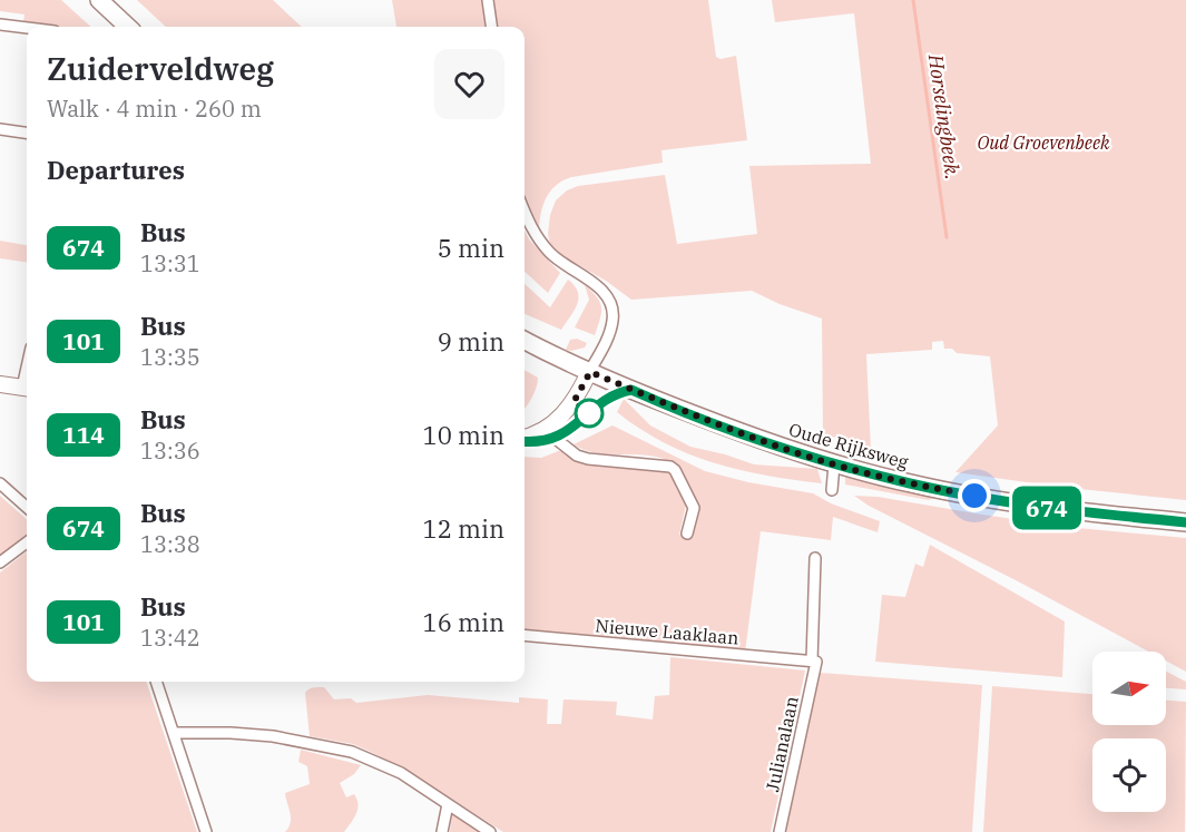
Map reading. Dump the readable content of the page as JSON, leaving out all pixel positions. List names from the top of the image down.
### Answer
{
  "streets": {
    "main road": ["Oude Rijksweg"],
    "street": ["Nieuwe Laaklaan", "Julianalaan"]
  },
  "crossings": [
    ["Nieuwe Laaklaan", "Julianalaan"]
  ],
  "water": ["Horselingbeek."],
  "parks": ["Oud Groevenbeek"],
  "lines": ["bus line 674"],
  "north": "right",
  "page": {
    "on_map": "674",
    "heading": [
      ["Zuiderveldweg", "Walk · 4 min · 260 m"],
      "Departures"
    ],
    "list": [
      {
        "mark": "674",
        "name": "Bus",
        "note": "13:31",
        "value": "5 min"
      },
      {
        "mark": "101",
        "name": "Bus",
        "note": "13:35",
        "value": "9 min"
      },
      {
        "mark": "114",
        "name": "Bus",
        "note": "13:36",
        "value": "10 min"
      },
      {
        "mark": "674",
        "name": "Bus",
        "note": "13:38",
        "value": "12 min"
      },
      {
        "mark": "101",
        "name": "Bus",
        "note": "13:42",
        "value": "16 min"
      }
    ]
  }
}
